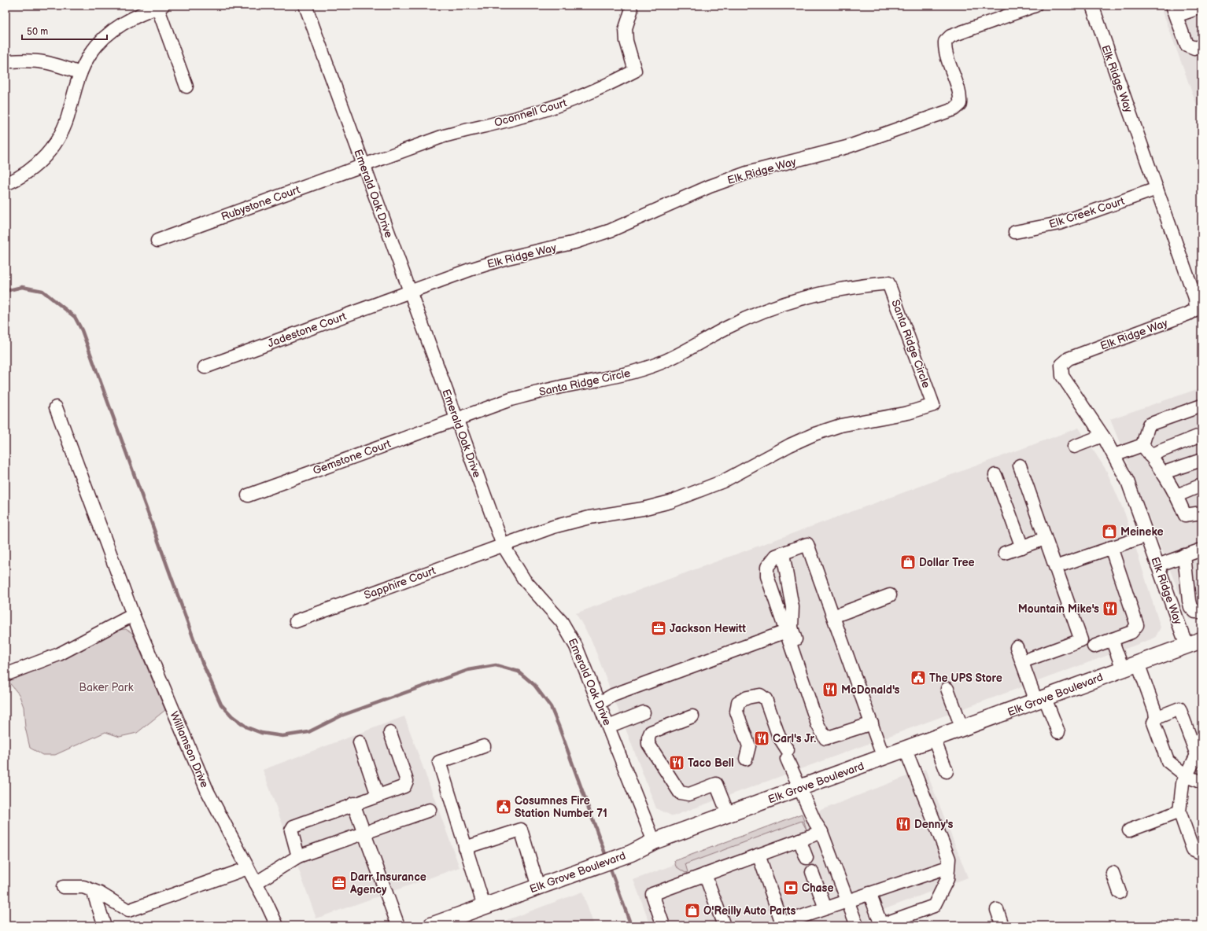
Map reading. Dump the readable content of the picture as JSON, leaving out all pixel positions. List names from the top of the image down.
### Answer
{
  "streets": {
    "main road": ["Elk Grove Boulevard"],
    "street": [
      "Elk Ridge Way",
      "Oconnell Court",
      "Emerald Oak Drive",
      "Rubystone Court",
      "Elk Creek Court",
      "Jadestone Court",
      "Santa Ridge Circle",
      "Gemstone Court",
      "Sapphire Court",
      "Williamson Drive"
    ]
  },
  "crossings": [
    ["Elk Ridge Way", "Emerald Oak Drive"],
    ["Elk Ridge Way", "Elk Creek Court"],
    ["Elk Ridge Way", "Jadestone Court"],
    ["Elk Ridge Way", "Elk Grove Boulevard"],
    ["Oconnell Court", "Emerald Oak Drive"],
    ["Oconnell Court", "Rubystone Court"],
    ["Emerald Oak Drive", "Rubystone Court"],
    ["Emerald Oak Drive", "Jadestone Court"],
    ["Emerald Oak Drive", "Santa Ridge Circle"],
    ["Emerald Oak Drive", "Gemstone Court"],
    ["Emerald Oak Drive", "Sapphire Court"],
    ["Emerald Oak Drive", "Elk Grove Boulevard"],
    ["Santa Ridge Circle", "Gemstone Court"],
    ["Santa Ridge Circle", "Sapphire Court"]
  ],
  "parks": ["Baker Park"],
  "places": {
    "shop": ["Meineke", "Dollar Tree", "O'Reilly Auto Parts"],
    "restaurant": [
      "Mountain Mike's",
      "McDonald's",
      "Carl's Jr.",
      "Taco Bell",
      "Denny's"
    ],
    "office": ["Jackson Hewitt", "Darr Insurance Agency"],
    "public building": ["The UPS Store", "Cosumnes Fire Station Number 71"],
    "bank": ["Chase"]
  },
  "scale_bar": "50 m"
}
